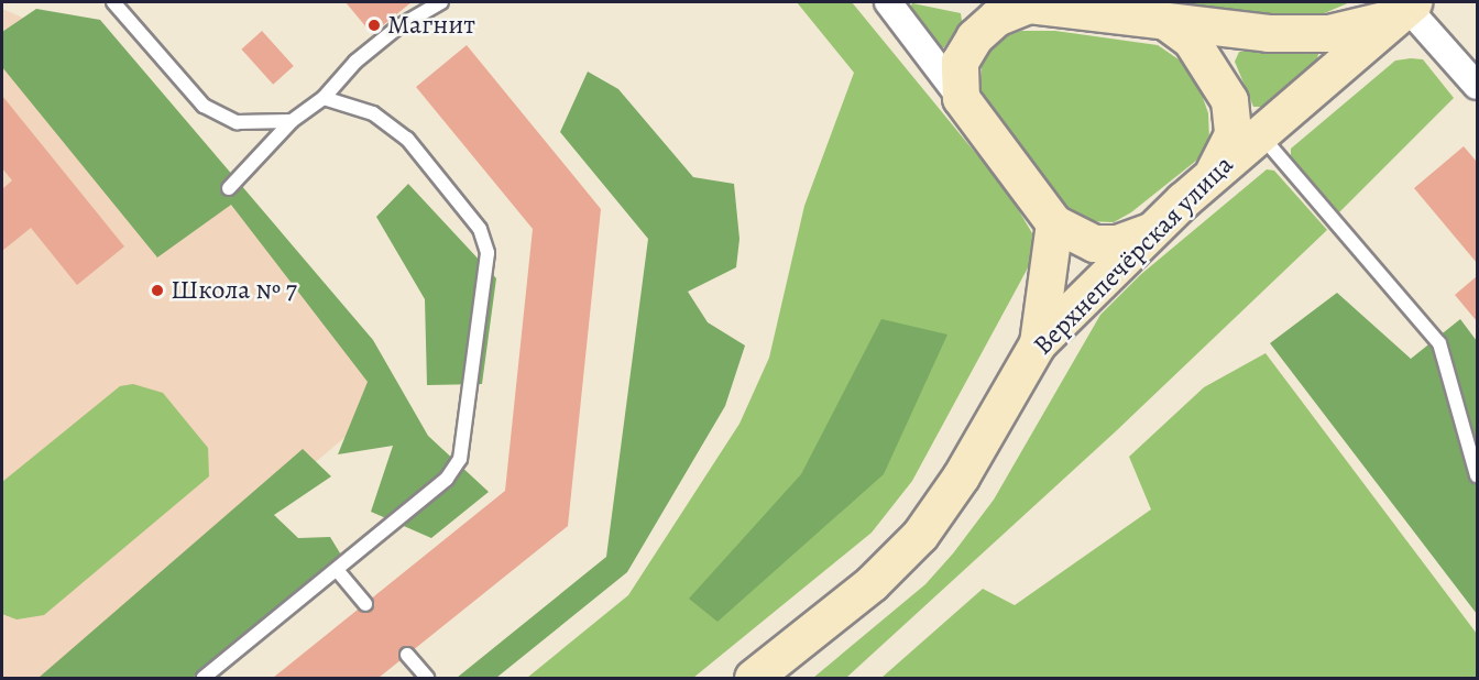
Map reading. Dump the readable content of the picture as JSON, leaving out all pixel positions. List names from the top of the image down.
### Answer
{
  "streets": {
    "street": ["Верхнепечёрская улица"]
  },
  "places": ["Магнит", "Школа № 7"]
}
